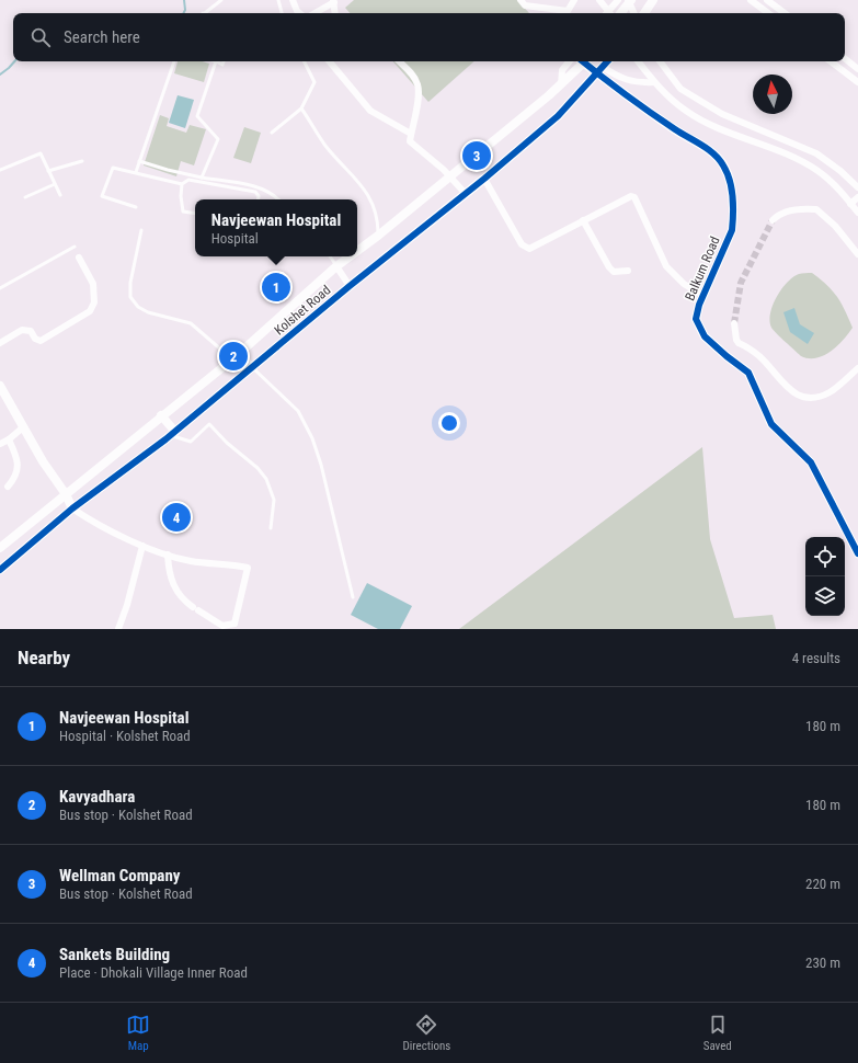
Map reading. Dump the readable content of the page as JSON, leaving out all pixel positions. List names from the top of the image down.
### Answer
{
  "streets": {
    "street": ["Balkum Road", "Kolshet Road"]
  },
  "crossings": [
    ["Balkum Road", "Kolshet Road"]
  ],
  "north": "top",
  "page": {
    "search": "Search here",
    "pins": [
      "3",
      "1",
      "2",
      "4"
    ],
    "popup": ["Navjeewan Hospital", "Hospital"],
    "heading": ["Nearby", "4 results"],
    "list": [
      {
        "mark": "1",
        "name": "Navjeewan Hospital",
        "note": "Hospital · Kolshet Road",
        "value": "180 m"
      },
      {
        "mark": "2",
        "name": "Kavyadhara",
        "note": "Bus stop · Kolshet Road",
        "value": "180 m"
      },
      {
        "mark": "3",
        "name": "Wellman Company",
        "note": "Bus stop · Kolshet Road",
        "value": "220 m"
      },
      {
        "mark": "4",
        "name": "Sankets Building",
        "note": "Place · Dhokali Village Inner Road",
        "value": "230 m"
      }
    ],
    "nav": ["Map", "Directions", "Saved"]
  }
}
